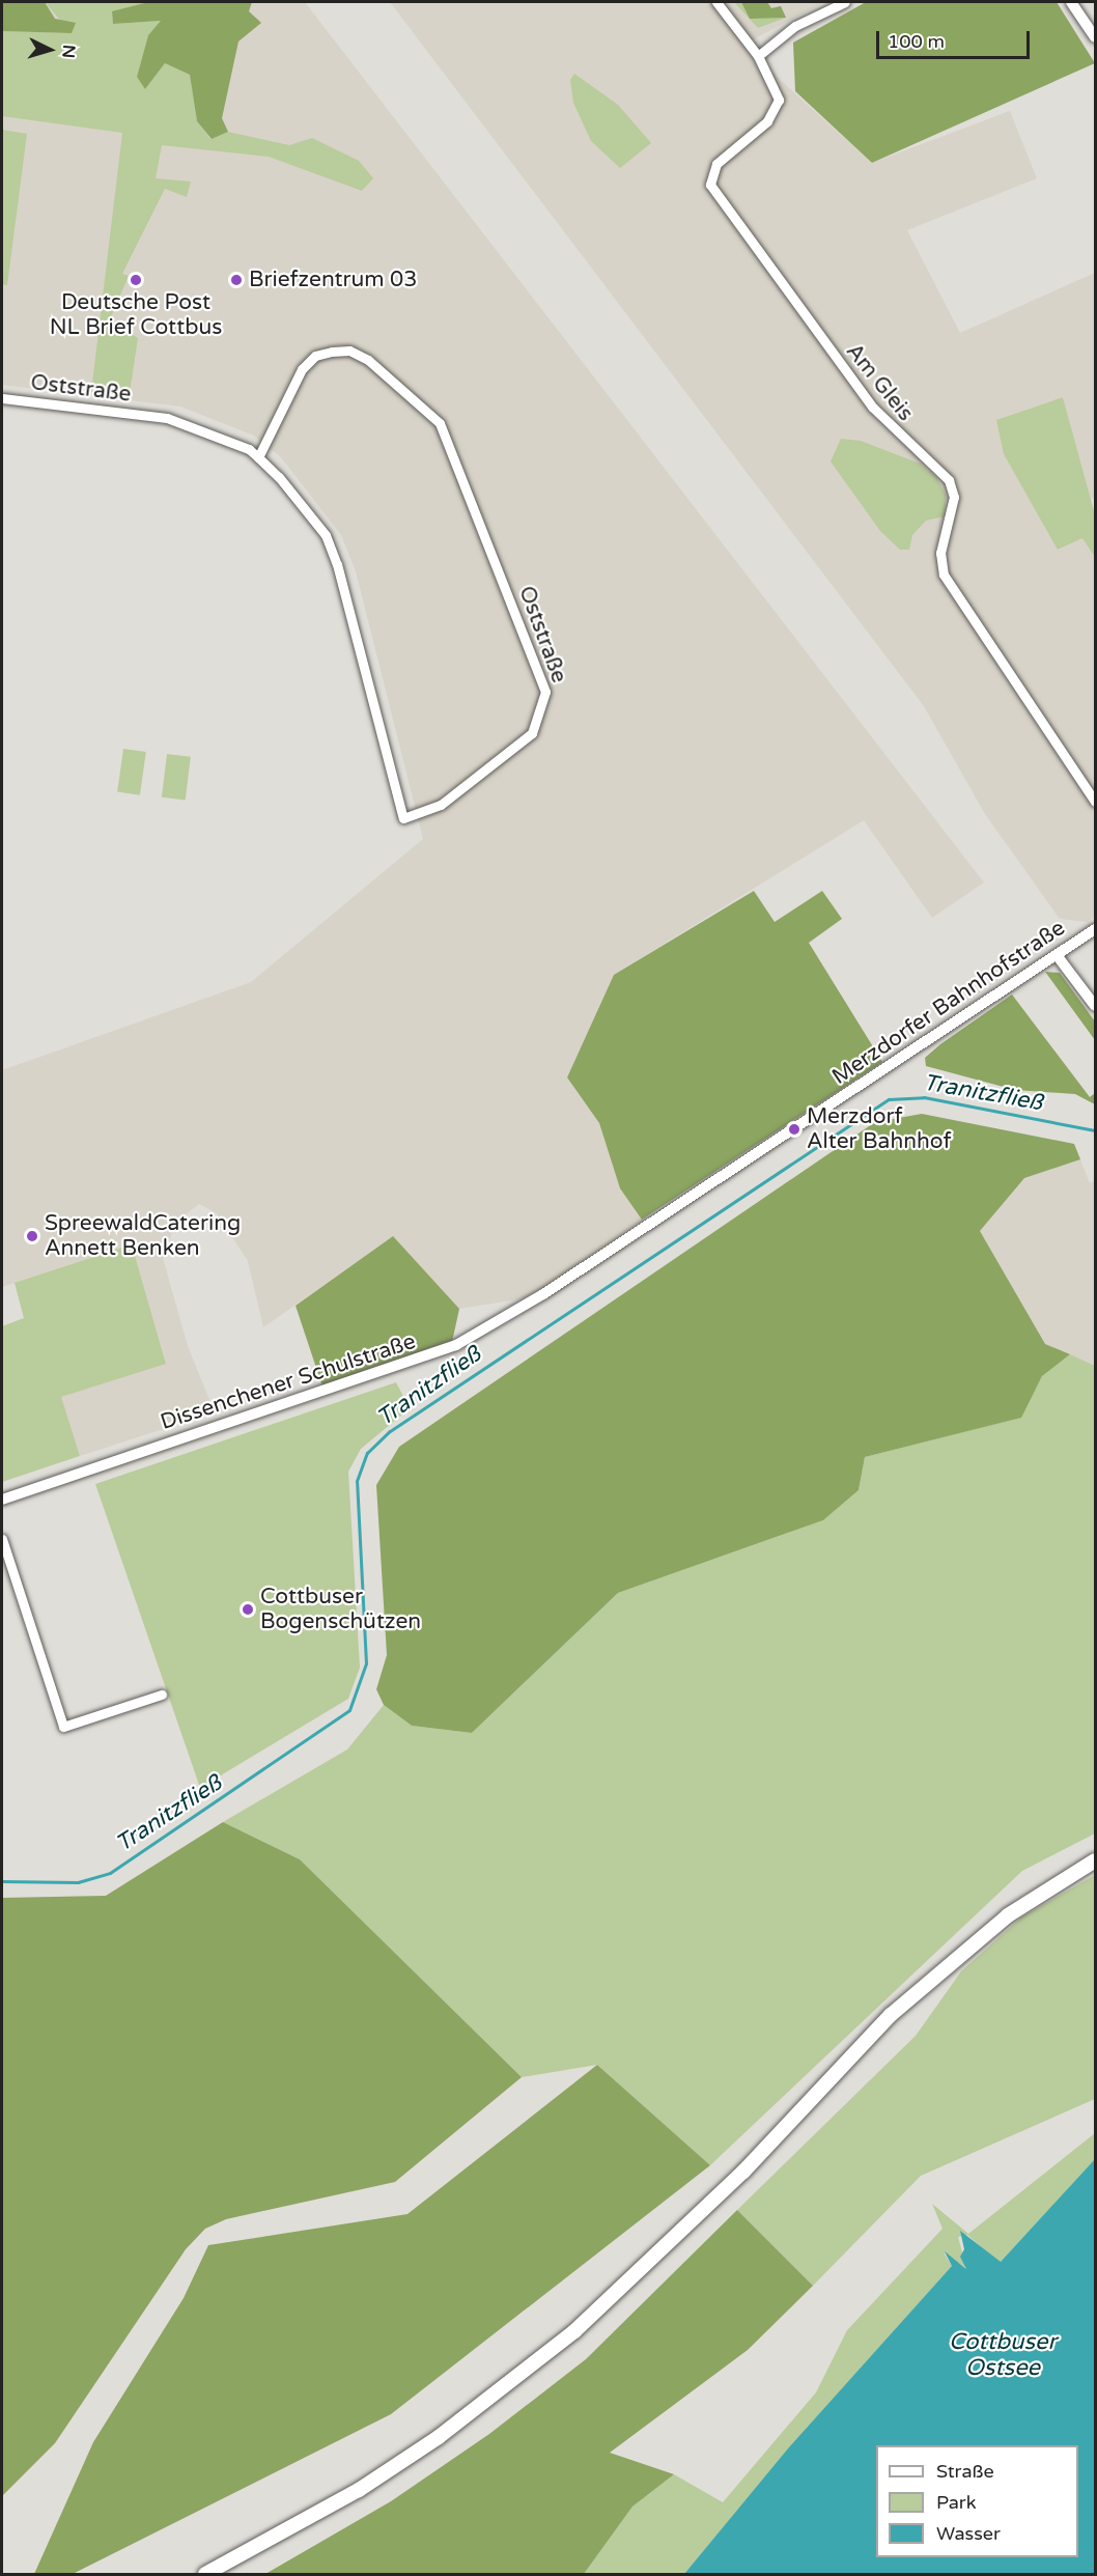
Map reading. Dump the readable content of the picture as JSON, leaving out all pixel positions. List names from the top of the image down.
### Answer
{
  "streets": {
    "street": [
      "Am Gleis",
      "Oststraße",
      "Merzdorfer Bahnhofstraße",
      "Dissenchener Schulstraße"
    ]
  },
  "crossings": [
    ["Merzdorfer Bahnhofstraße", "Dissenchener Schulstraße"]
  ],
  "water": ["Tranitzfließ", "Cottbuser Ostsee"],
  "places": [
    "Deutsche Post NL Brief Cottbus",
    "Briefzentrum 03",
    "Merzdorf Alter Bahnhof",
    "SpreewaldCatering Annett Benken",
    "Cottbuser Bogenschützen"
  ],
  "legend": ["Straße", "Park", "Wasser"],
  "scale_bar": "100 m",
  "north": "right"
}
